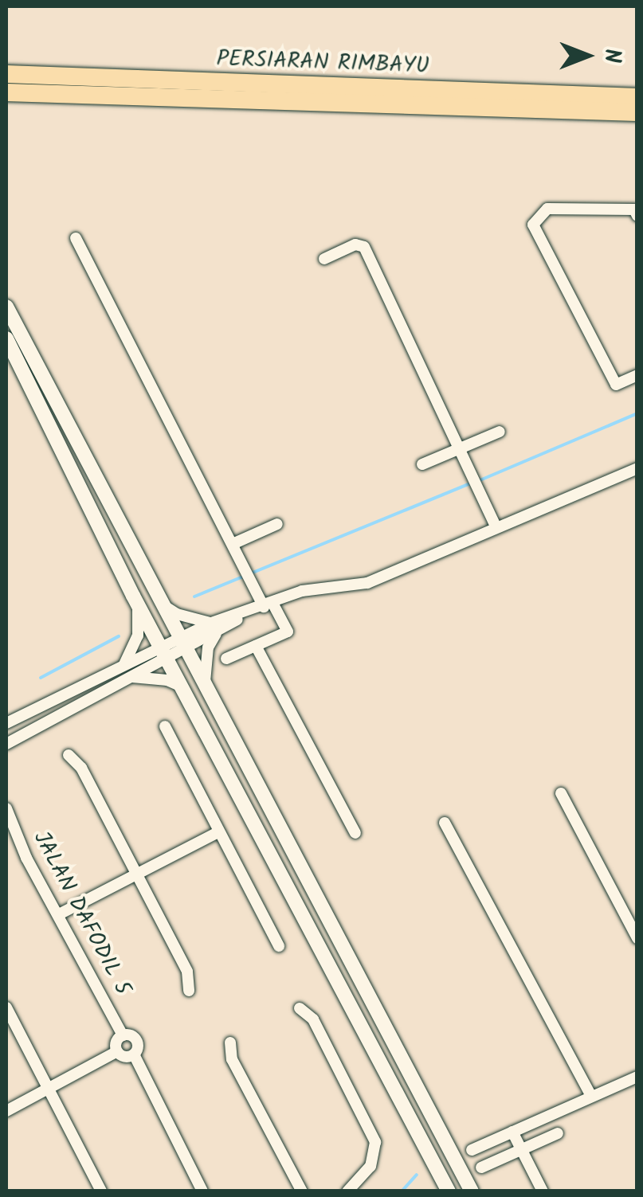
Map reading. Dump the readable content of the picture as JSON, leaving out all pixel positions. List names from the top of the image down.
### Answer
{
  "streets": {
    "main road": ["PERSIARAN RIMBAYU"],
    "street": ["JALAN DAFODIL 5"]
  },
  "north": "right"
}
